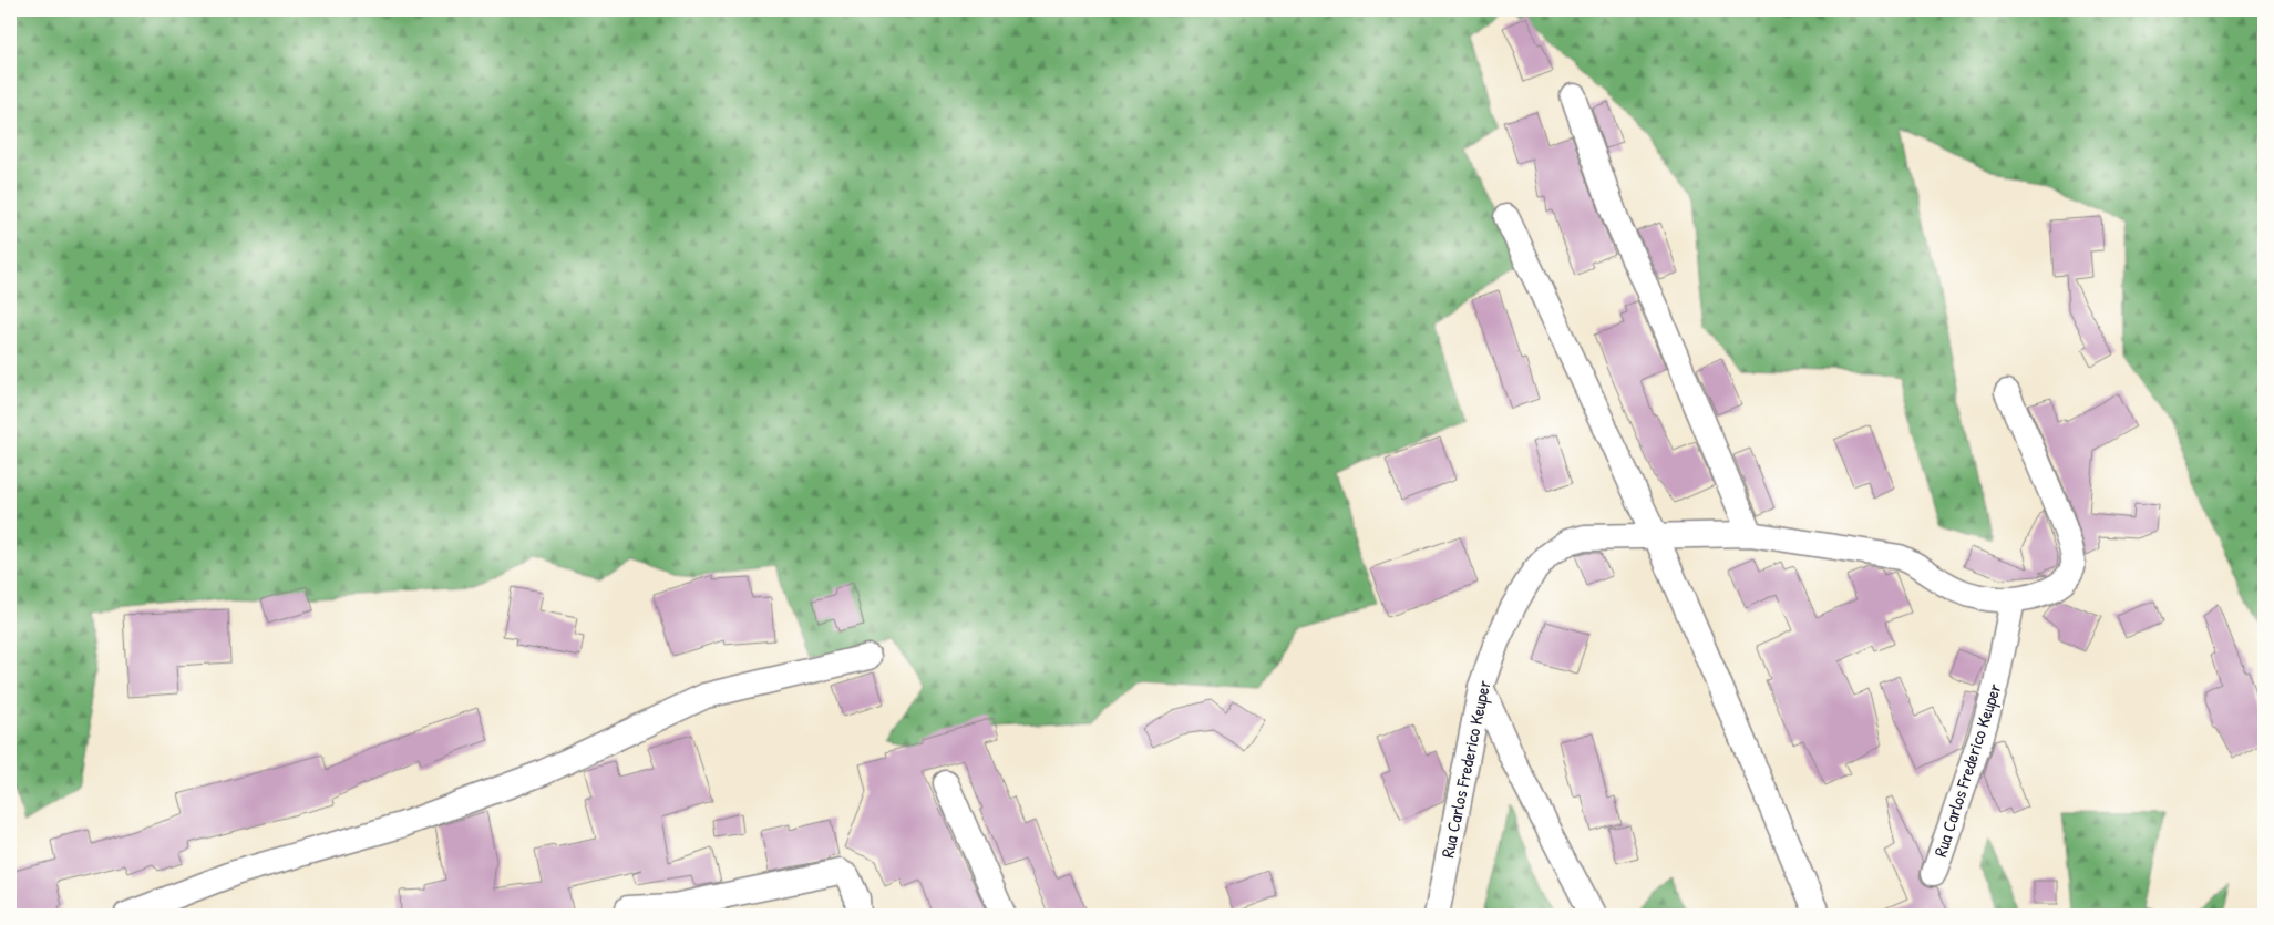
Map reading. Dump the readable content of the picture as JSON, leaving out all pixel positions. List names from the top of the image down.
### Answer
{
  "streets": {
    "street": ["Rua Carlos Frederico Keuper"]
  }
}
